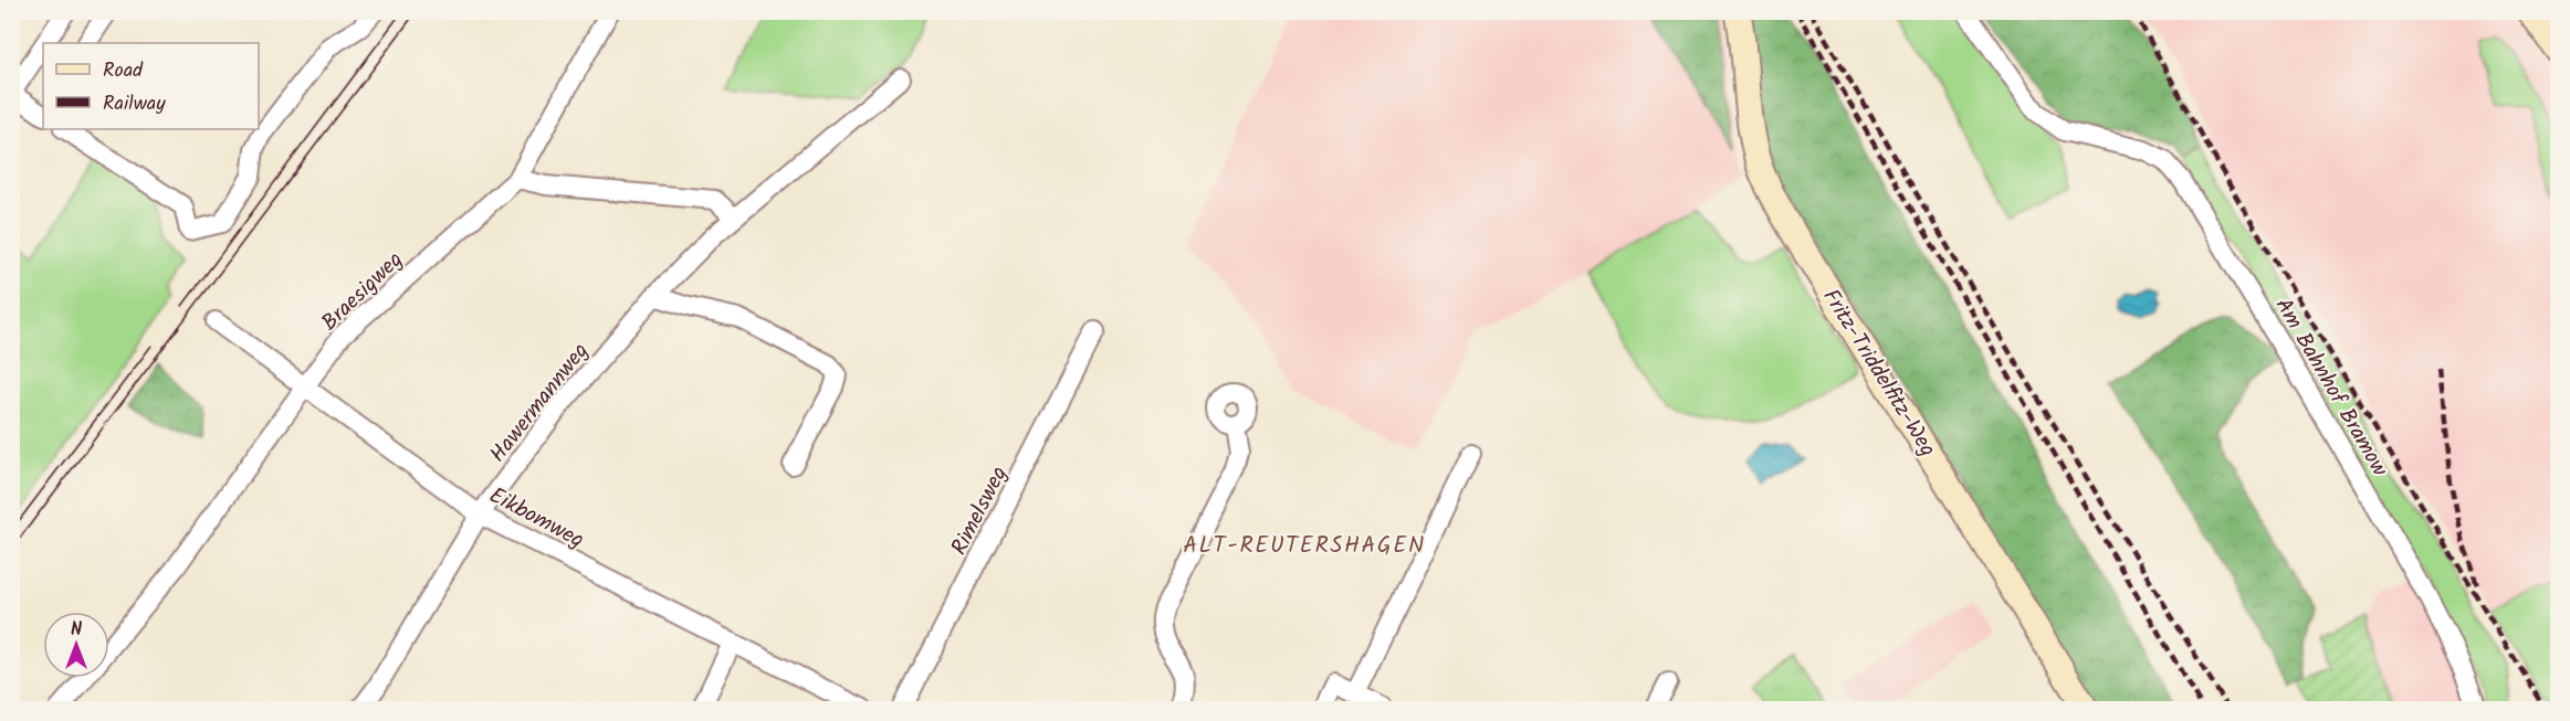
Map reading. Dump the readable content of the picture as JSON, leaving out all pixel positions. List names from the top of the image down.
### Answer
{
  "streets": {
    "street": [
      "Braesigweg",
      "Fritz-Triddelfitz-Weg",
      "Am Bahnhof Bramow",
      "Hawermannweg",
      "Rimelsweg",
      "Eikbomweg"
    ]
  },
  "crossings": [
    ["Braesigweg", "Eikbomweg"],
    ["Hawermannweg", "Eikbomweg"]
  ],
  "districts": ["ALT-REUTERSHAGEN"],
  "legend": ["Road", "Railway"],
  "north": "top"
}
